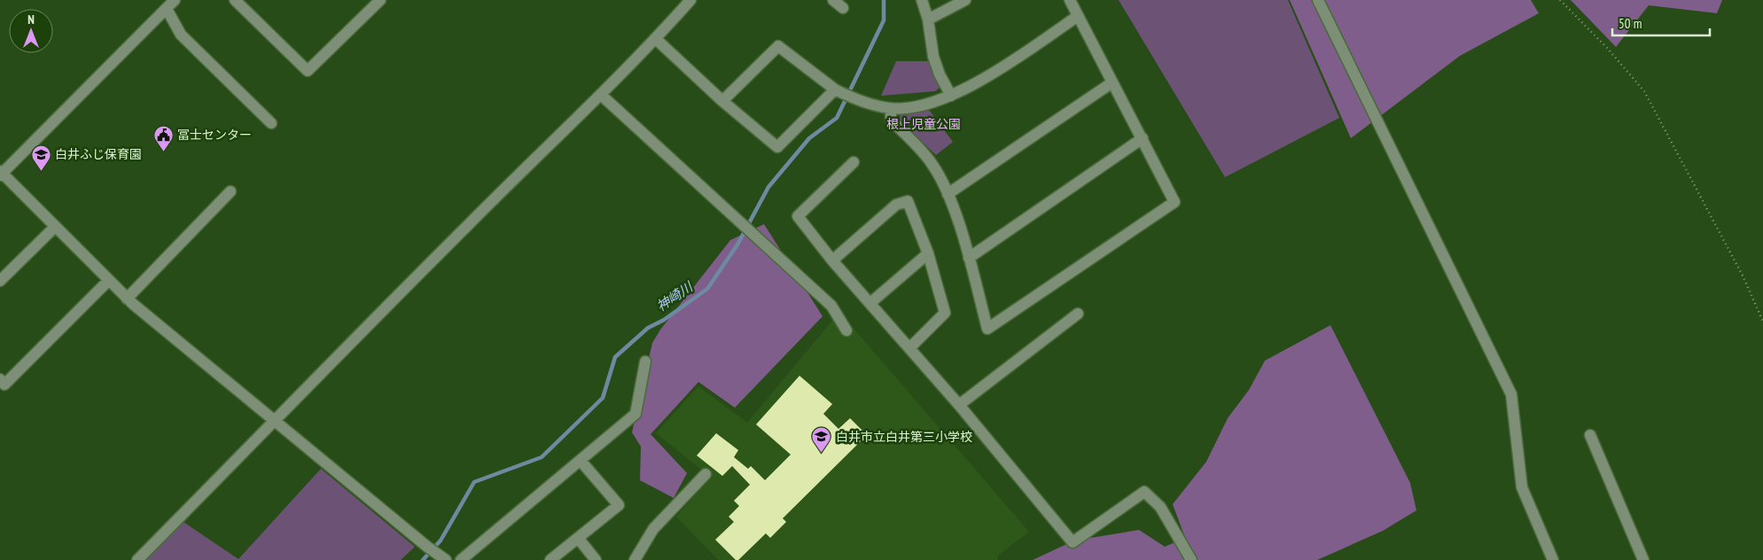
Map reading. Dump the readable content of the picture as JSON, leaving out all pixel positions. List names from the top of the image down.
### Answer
{
  "water": ["神崎川"],
  "parks": ["根上児童公園"],
  "places": {
    "public building": ["冨士センター"],
    "school or university": ["白井ふじ保育園", "白井市立白井第三小学校"]
  },
  "scale_bar": "50 m",
  "north": "top"
}
